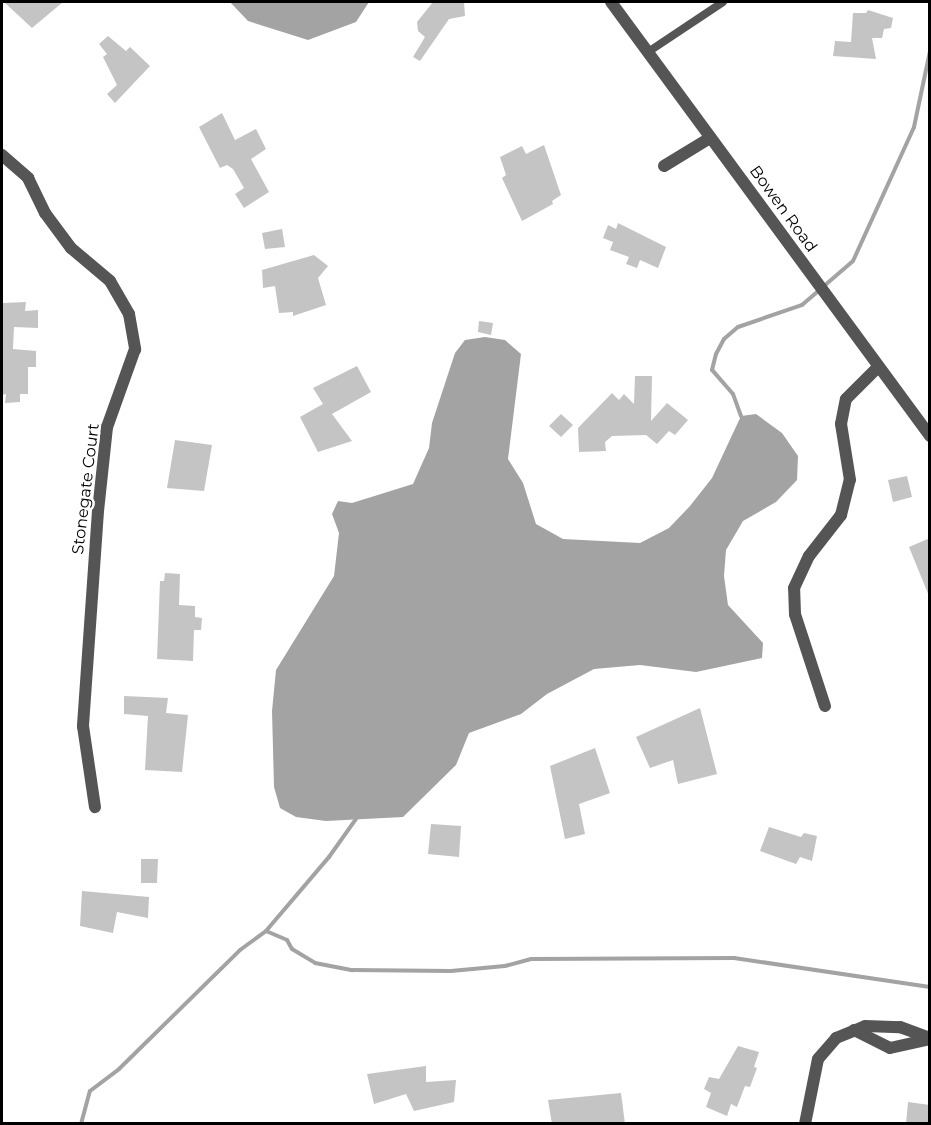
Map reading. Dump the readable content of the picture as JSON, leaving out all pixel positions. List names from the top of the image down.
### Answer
{
  "streets": {
    "street": ["Bowen Road", "Stonegate Court"]
  }
}
